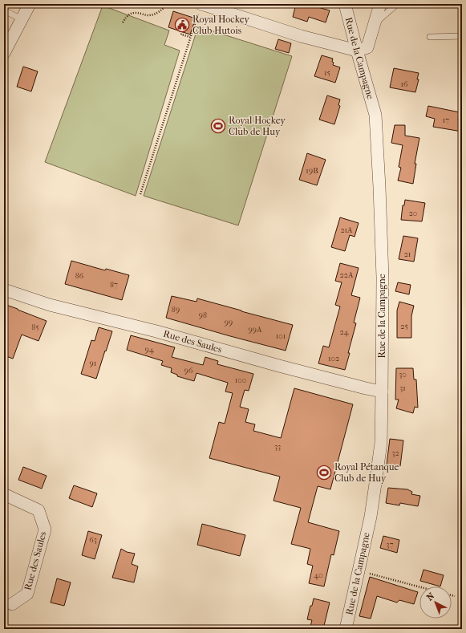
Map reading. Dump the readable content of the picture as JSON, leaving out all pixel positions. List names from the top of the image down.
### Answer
{
  "streets": {
    "street": ["Rue de la Campagne", "Rue des Saules"]
  },
  "crossings": [
    ["Rue de la Campagne", "Rue des Saules"]
  ],
  "places": {
    "public building": ["Royal Hockey Club Hutois"],
    "sports": ["Royal Hockey Club de Huy", "Royal Pétanque Club de Huy"]
  },
  "house_numbers": [
    "15",
    "16",
    "17",
    "19B",
    "20",
    "21A",
    "21",
    "22A",
    "86",
    "87",
    "89",
    "98",
    "99",
    "25",
    "85",
    "99A",
    "24",
    "101",
    "94",
    "102",
    "91",
    "96",
    "30",
    "100",
    "31",
    "33",
    "32",
    "63",
    "37",
    "40"
  ],
  "north": "top left"
}
